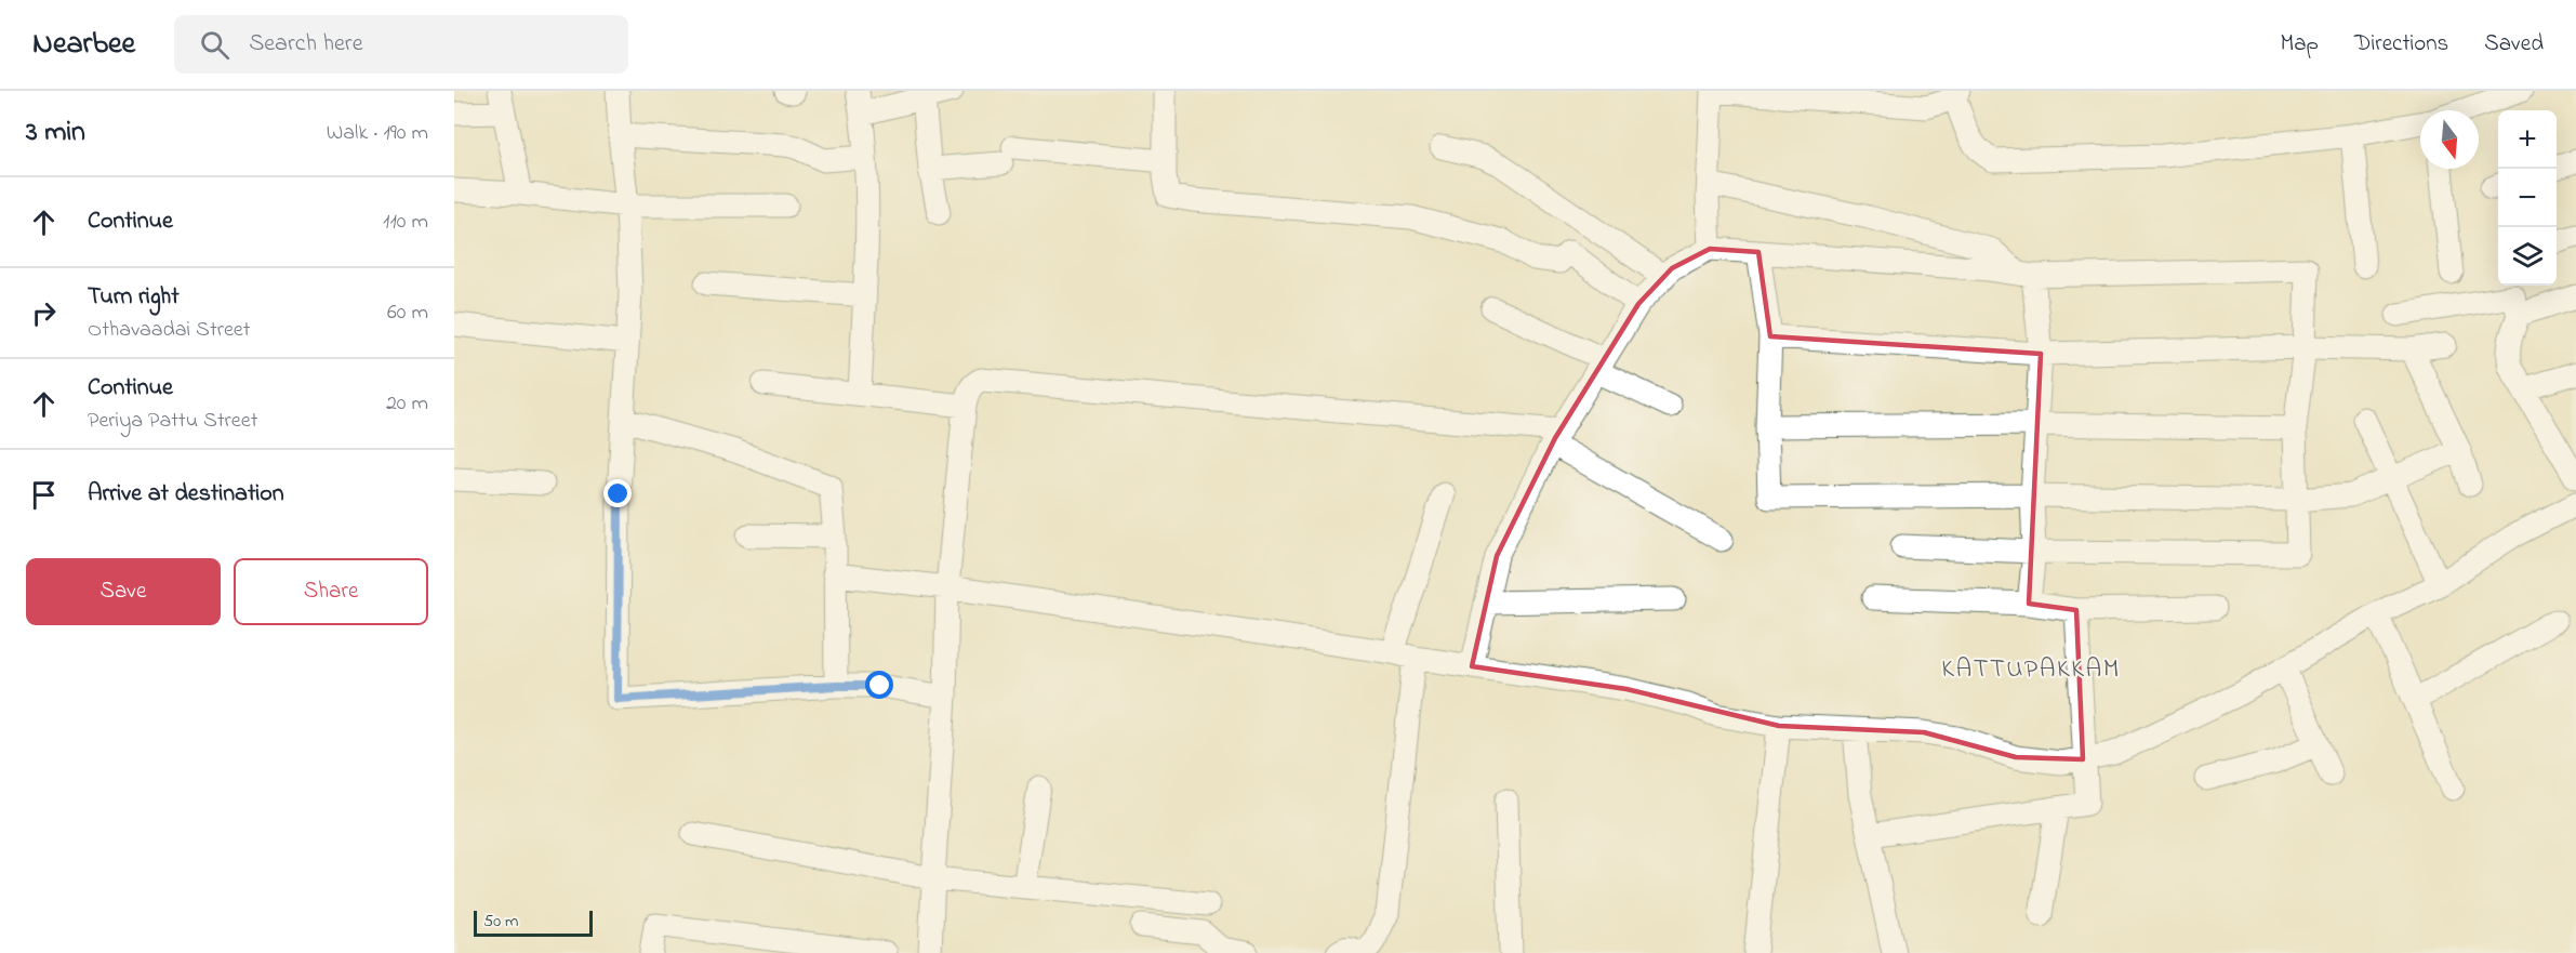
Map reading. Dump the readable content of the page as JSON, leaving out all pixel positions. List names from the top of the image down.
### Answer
{
  "districts": ["KATTUPAKKAM"],
  "scale_bar": "50 m",
  "north": "bottom",
  "page": {
    "header": "Nearbee",
    "search": "Search here",
    "nav": ["Map", "Directions", "Saved"],
    "heading": ["3 min", "Walk · 190 m"],
    "map_buttons": ["+", "−"],
    "list": [
      ["Continue", "110 m"],
      ["Turn right", "Othavaadai Street", "60 m"],
      ["Continue", "Periya Pattu Street", "20 m"],
      "Arrive at destination"
    ],
    "buttons": ["Save", "Share"],
    "scale": "50 m"
  }
}
